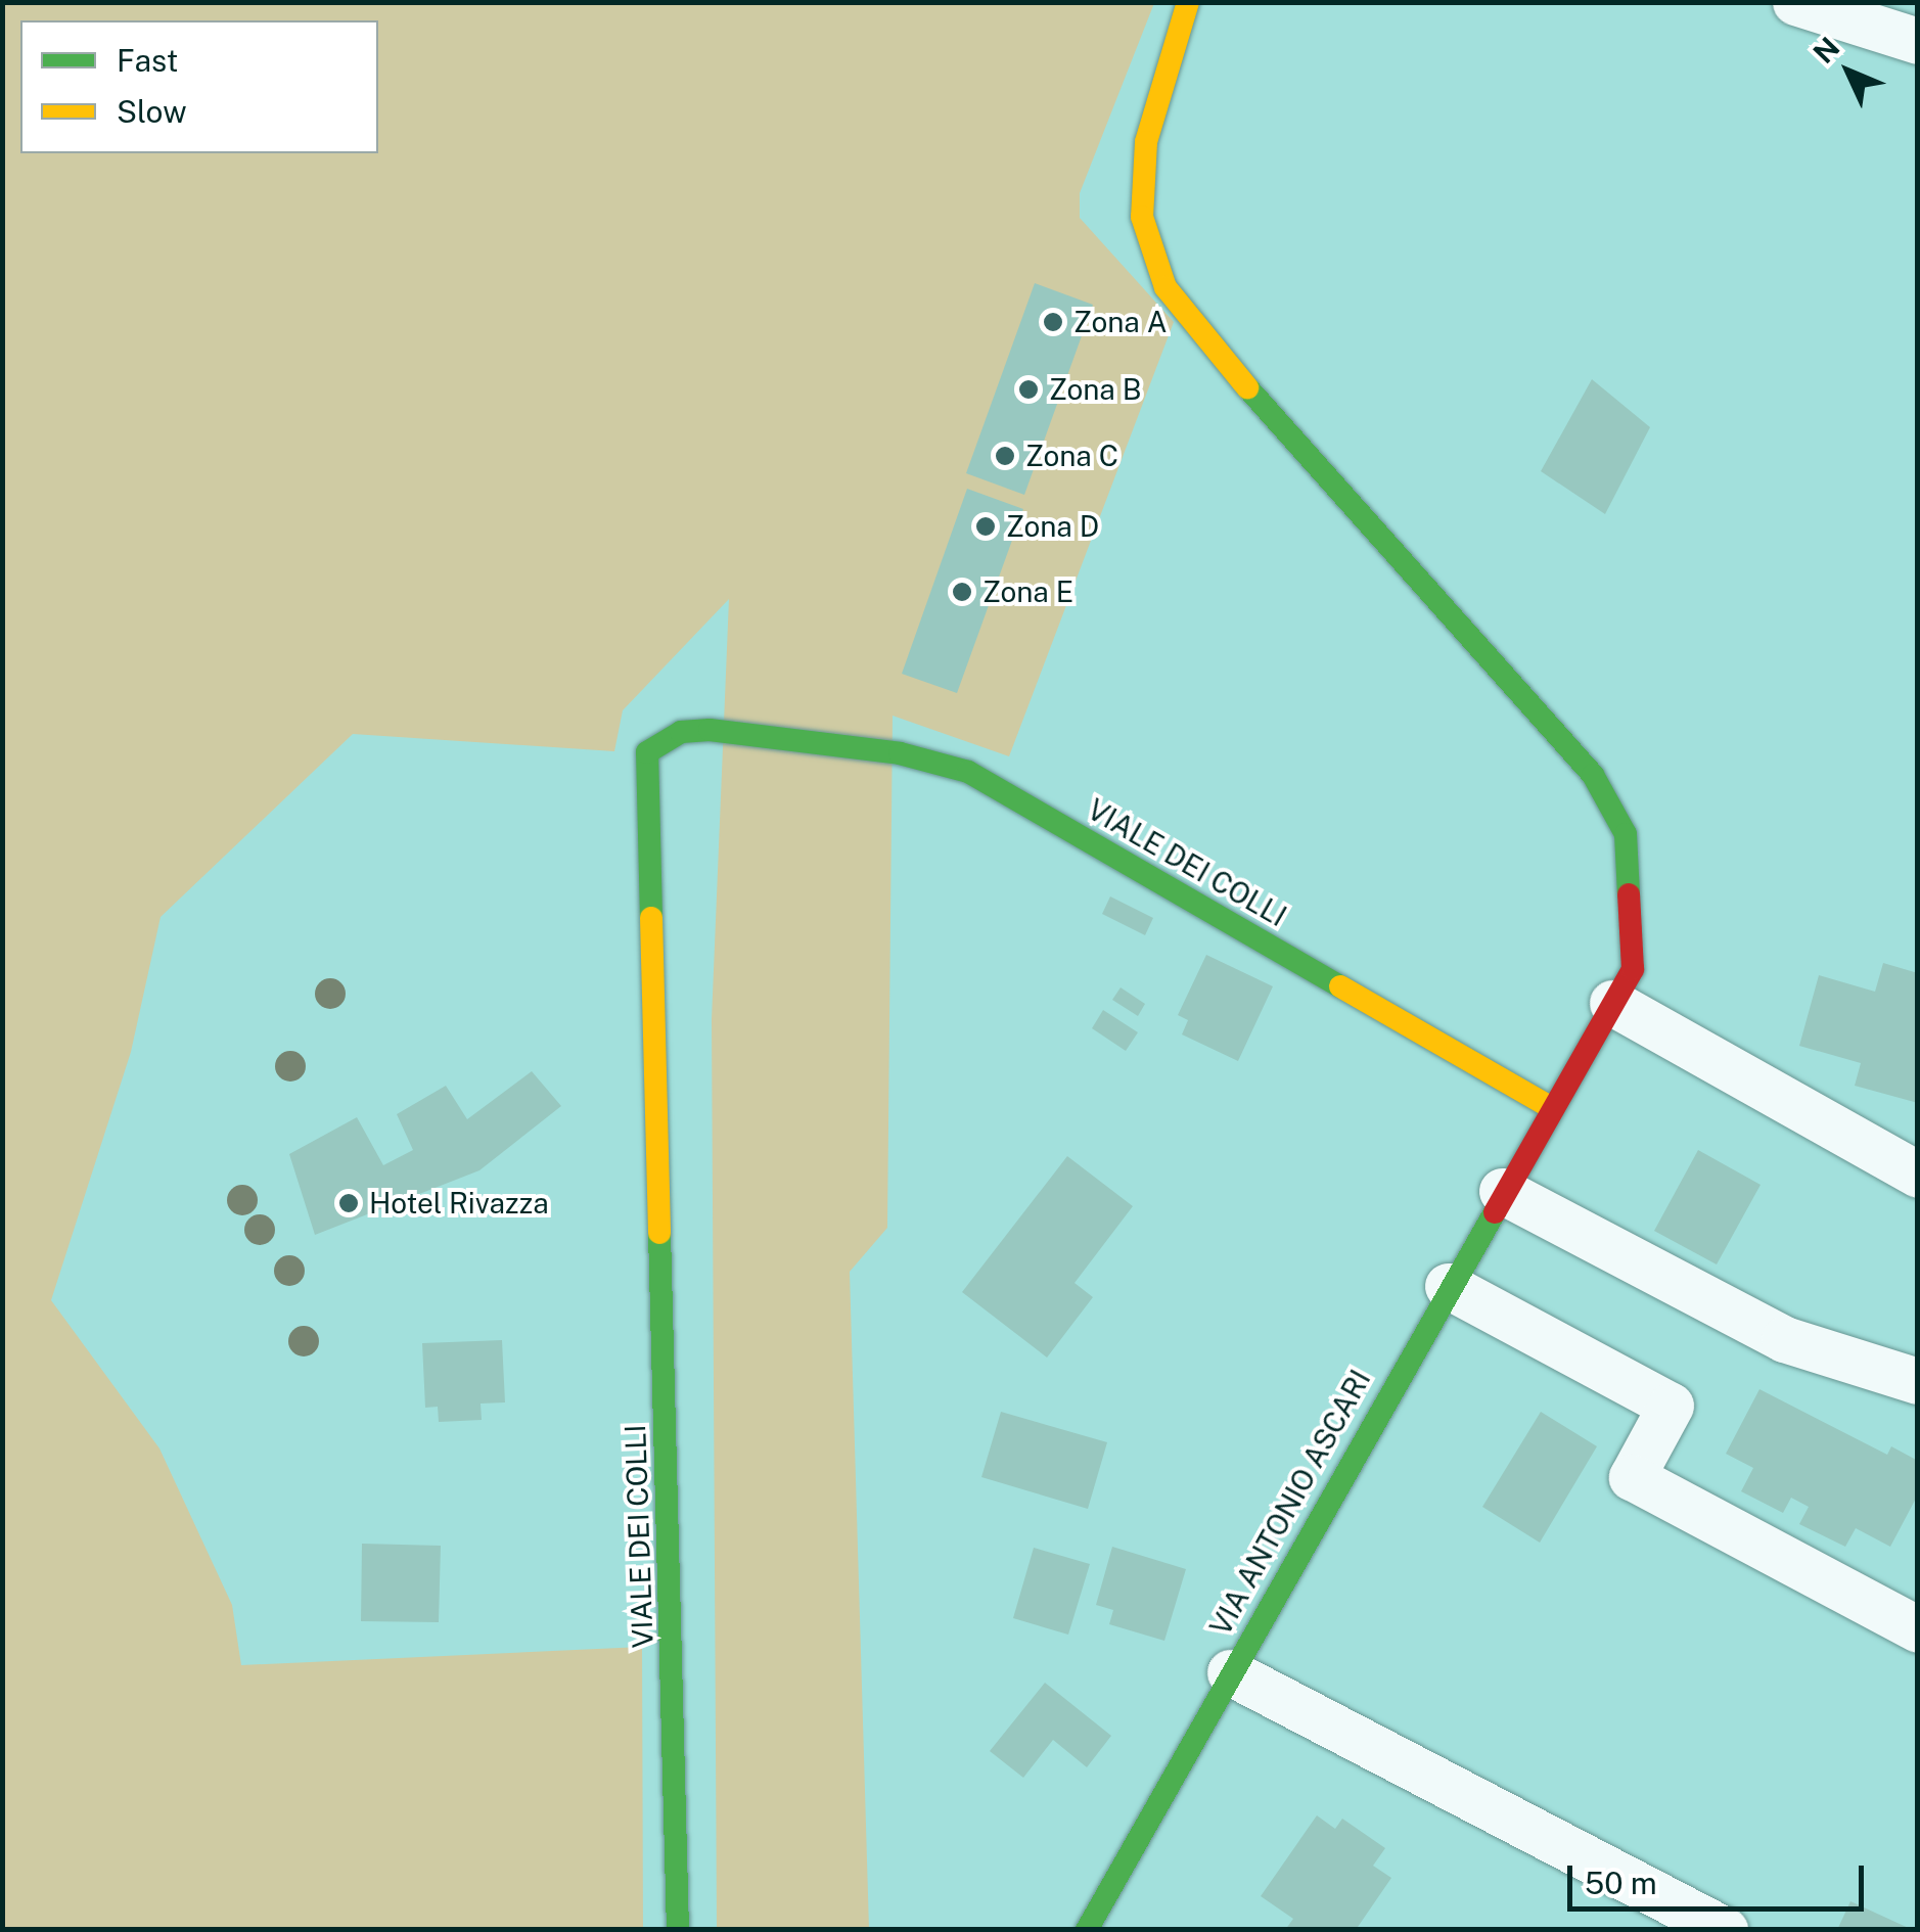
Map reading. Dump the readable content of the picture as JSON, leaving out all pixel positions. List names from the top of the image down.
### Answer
{
  "streets": {
    "street": ["VIALE DEI COLLI", "VIA ANTONIO ASCARI"]
  },
  "crossings": [
    ["VIALE DEI COLLI", "VIA ANTONIO ASCARI"]
  ],
  "places": [
    "Zona A",
    "Zona B",
    "Zona C",
    "Zona D",
    "Zona E",
    "Hotel Rivazza"
  ],
  "legend": ["Fast", "Slow"],
  "scale_bar": "50 m",
  "north": "top left"
}
